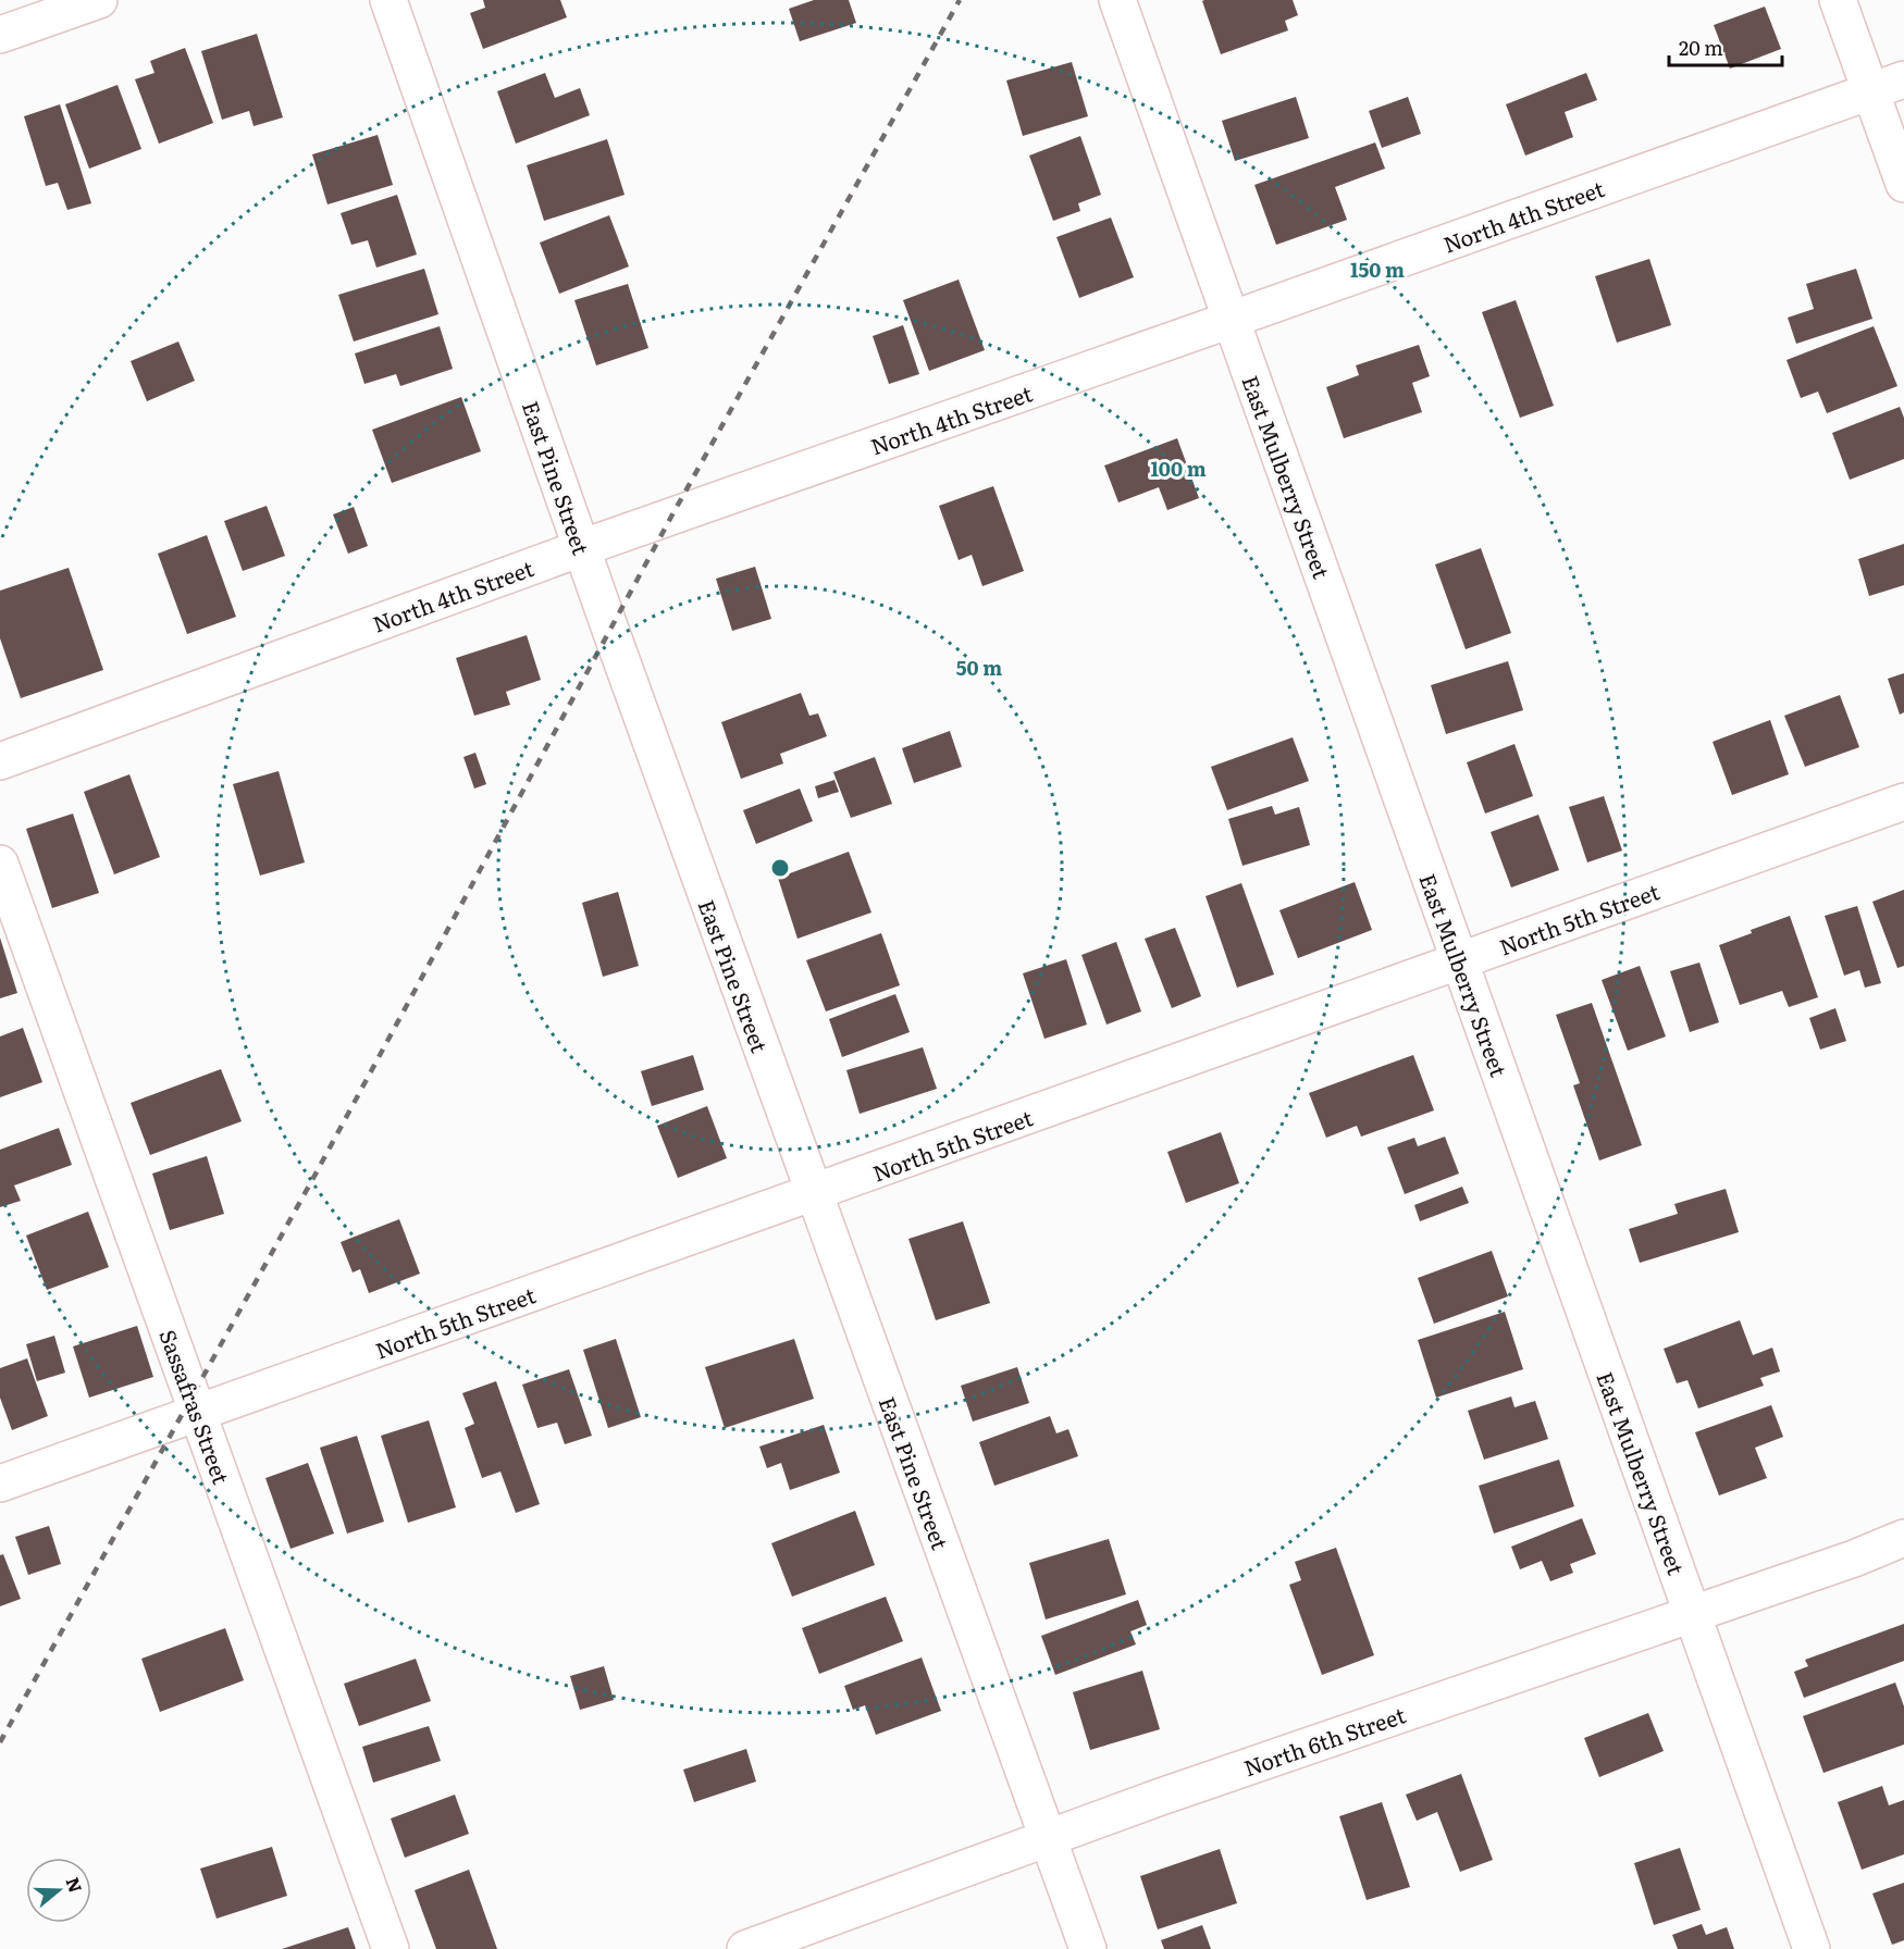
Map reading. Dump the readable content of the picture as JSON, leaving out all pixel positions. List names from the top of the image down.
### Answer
{
  "streets": {
    "street": [
      "North 4th Street",
      "East Mulberry Street",
      "East Pine Street",
      "North 5th Street",
      "Sassafras Street",
      "North 6th Street"
    ]
  },
  "crossings": [
    ["North 4th Street", "East Mulberry Street"],
    ["North 4th Street", "East Pine Street"],
    ["East Mulberry Street", "North 5th Street"],
    ["East Mulberry Street", "North 6th Street"],
    ["East Pine Street", "North 5th Street"],
    ["East Pine Street", "North 6th Street"],
    ["North 5th Street", "Sassafras Street"]
  ],
  "scale_bar": "20 m",
  "north": "right",
  "rings": ["150 m", "100 m", "50 m"]
}
